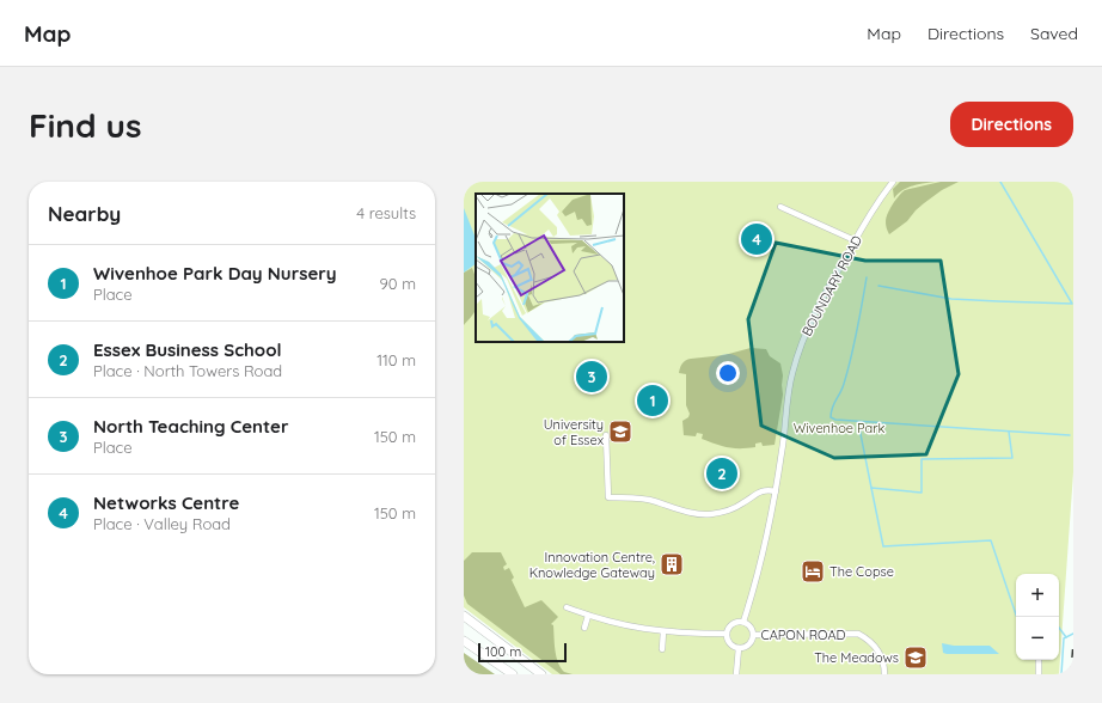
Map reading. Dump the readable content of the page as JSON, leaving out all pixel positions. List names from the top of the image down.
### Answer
{
  "streets": {
    "street": ["BOUNDARY ROAD", "CAPON ROAD"]
  },
  "crossings": [
    ["BOUNDARY ROAD", "CAPON ROAD"]
  ],
  "parks": ["Wivenhoe Park"],
  "places": {
    "school or university": ["University of Essex", "The Meadows"],
    "building": ["Innovation Centre, Knowledge Gateway"],
    "hotel": ["The Copse"]
  },
  "scale_bar": "100 m",
  "page": {
    "header": "Map",
    "nav": ["Map", "Directions", "Saved"],
    "buttons": "Directions",
    "title": "Find us",
    "heading": ["Nearby", "4 results"],
    "pins": [
      "4",
      "3",
      "1",
      "2"
    ],
    "list": [
      {
        "mark": "1",
        "name": "Wivenhoe Park Day Nursery",
        "note": "Place",
        "value": "90 m"
      },
      {
        "mark": "2",
        "name": "Essex Business School",
        "note": "Place · North Towers Road",
        "value": "110 m"
      },
      {
        "mark": "3",
        "name": "North Teaching Center",
        "note": "Place",
        "value": "150 m"
      },
      {
        "mark": "4",
        "name": "Networks Centre",
        "note": "Place · Valley Road",
        "value": "150 m"
      }
    ],
    "map_buttons": ["+", "−"],
    "scale": "100 m"
  }
}
